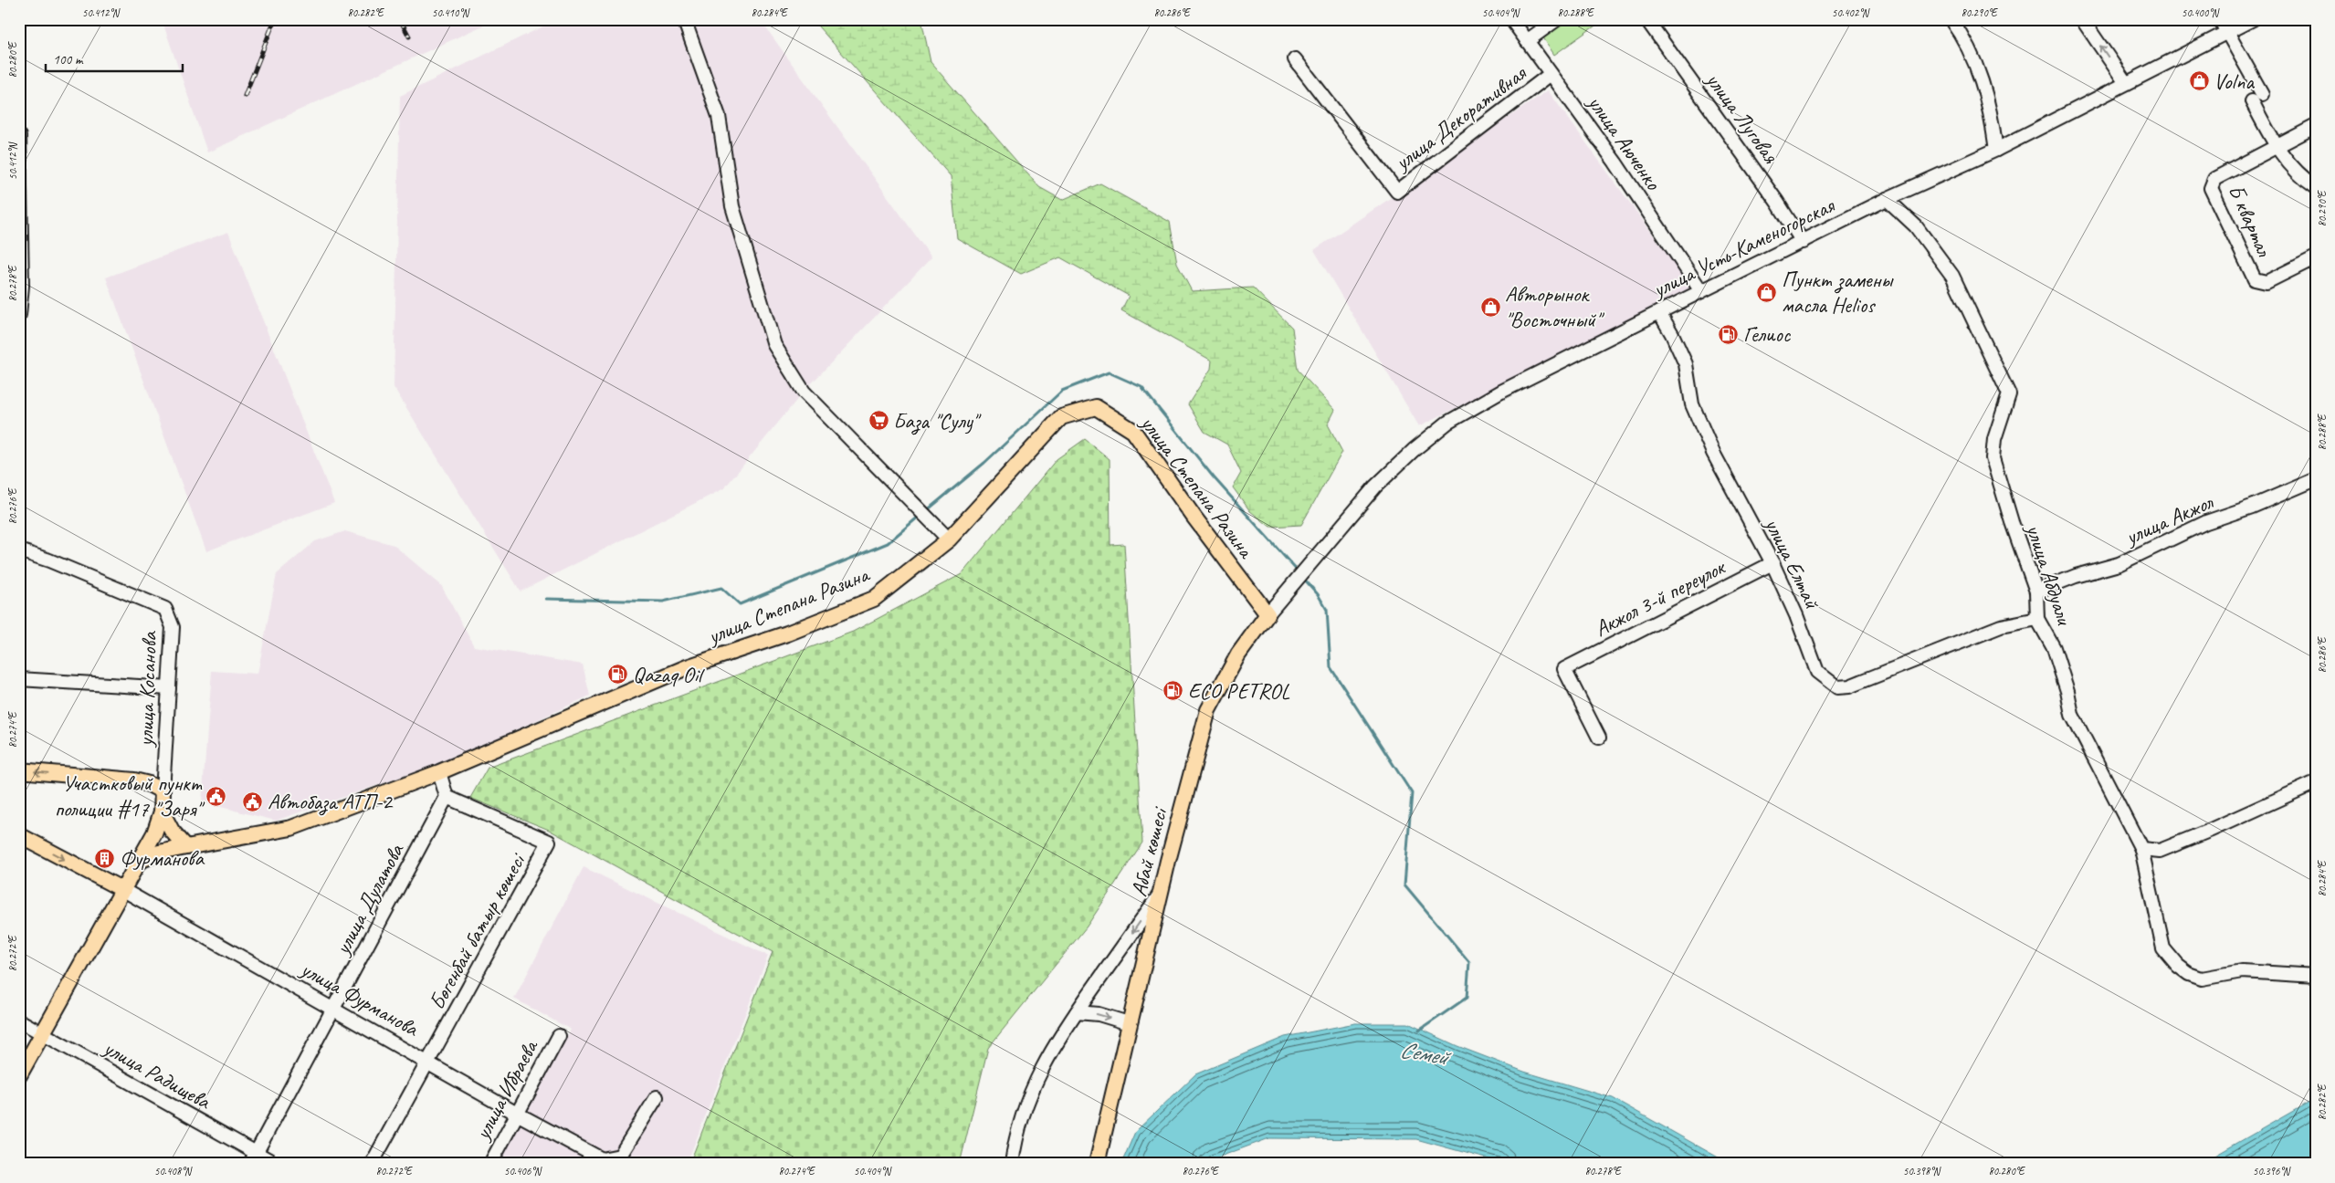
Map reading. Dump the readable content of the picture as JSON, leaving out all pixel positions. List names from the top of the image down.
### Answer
{
  "streets": {
    "main road": ["улица Степана Разина", "Абай көшесі", "улица Фурманова"],
    "street": [
      "улица Декоративная",
      "улица Луговая",
      "улица Аюченко",
      "Б квартал",
      "улица Усть-Каменогорская",
      "улица Акжол",
      "улица Елтай",
      "улица Абдуали",
      "Акжол 3-й переулок",
      "улица Косанова",
      "улица Дулатова",
      "Бөгенбай батыр көшесі",
      "улица Радищева",
      "улица Ибраева"
    ]
  },
  "crossings": [
    ["улица Декоративная", "улица Аюченко"],
    ["улица Луговая", "улица Усть-Каменогорская"],
    ["улица Аюченко", "улица Усть-Каменогорская"],
    ["улица Усть-Каменогорская", "улица Елтай"],
    ["улица Усть-Каменогорская", "улица Абдуали"],
    ["улица Усть-Каменогорская", "Абай көшесі"],
    ["улица Степана Разина", "Абай көшесі"],
    ["улица Акжол", "улица Абдуали"],
    ["улица Елтай", "улица Абдуали"],
    ["улица Елтай", "Акжол 3-й переулок"],
    ["улица Дулатова", "Бөгенбай батыр көшесі"],
    ["улица Дулатова", "улица Фурманова"],
    ["улица Дулатова", "улица Радищева"],
    ["Бөгенбай батыр көшесі", "улица Фурманова"],
    ["улица Фурманова", "улица Ибраева"]
  ],
  "water": ["Семей"],
  "places": {
    "shop": ["Volna", "Пункт замены масла Helios", "Авторынок \"Восточный\""],
    "fuel station": ["Гелиос", "Qazaq Oil", "ECO PETROL"],
    "supermarket": ["База \"Сулу\""],
    "public building": ["Участковый пункт полиции #17 \"Заря\"", "Автобаза АТП-2"],
    "building": ["Фурманова"]
  },
  "scale_bar": "100 m",
  "coordinates": [
    "50.412°N",
    "80.282°E",
    "50.410°N",
    "80.284°E",
    "80.286°E",
    "50.404°N",
    "80.288°E",
    "50.402°N",
    "80.290°E",
    "50.400°N",
    "80.280°E",
    "80.278°E",
    "80.276°E",
    "80.274°E",
    "80.272°E",
    "50.408°N",
    "50.406°N",
    "50.398°N",
    "50.396°N"
  ]
}
